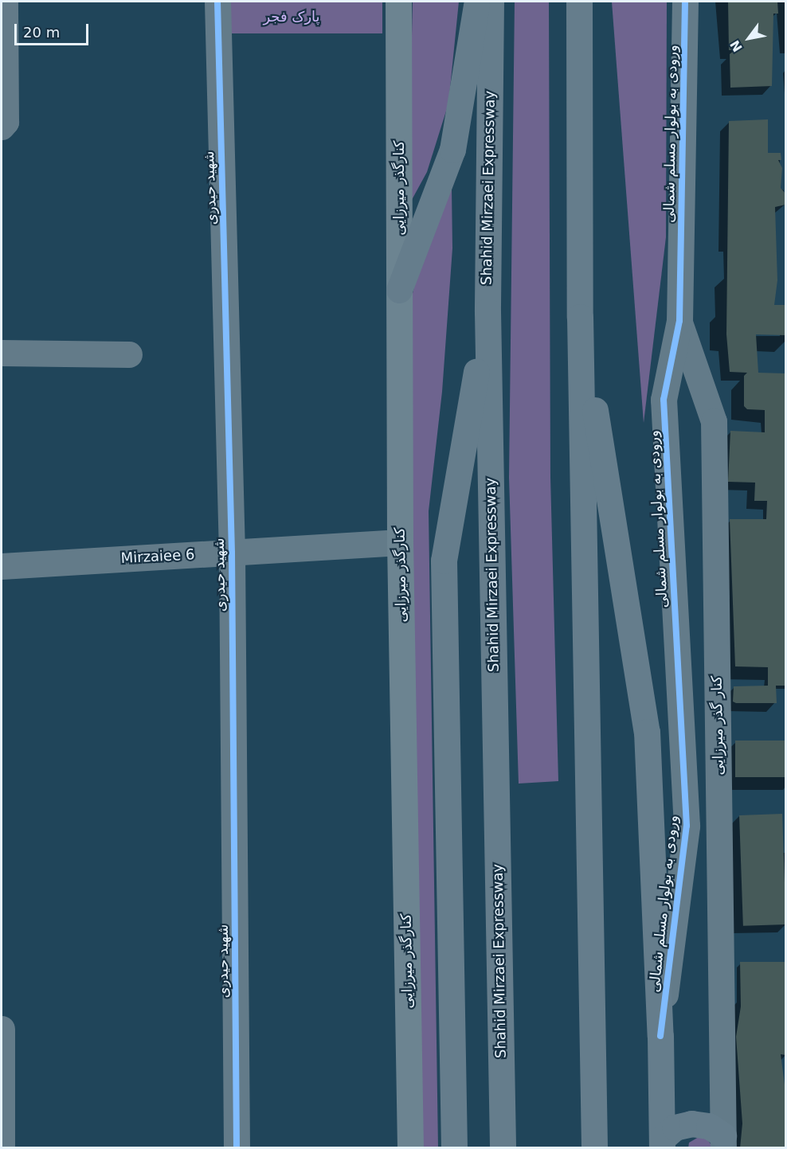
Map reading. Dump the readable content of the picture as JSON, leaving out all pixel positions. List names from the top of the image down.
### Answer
{
  "streets": {
    "highway": ["Shahid Mirzaei Expressway"],
    "main road": ["کنارگذر میرزایی"],
    "street": [
      "ورودی به بولوار مسلم شمالی",
      "شهید حیدری",
      "Mirzaiee 6",
      "کنار گذر میرزایی"
    ]
  },
  "crossings": [
    ["ورودی به بولوار مسلم شمالی", "کنار گذر میرزایی"],
    ["شهید حیدری", "Mirzaiee 6"],
    ["کنارگذر میرزایی", "Mirzaiee 6"]
  ],
  "parks": ["پارک فجر"],
  "scale_bar": "20 m",
  "north": "bottom left"
}
